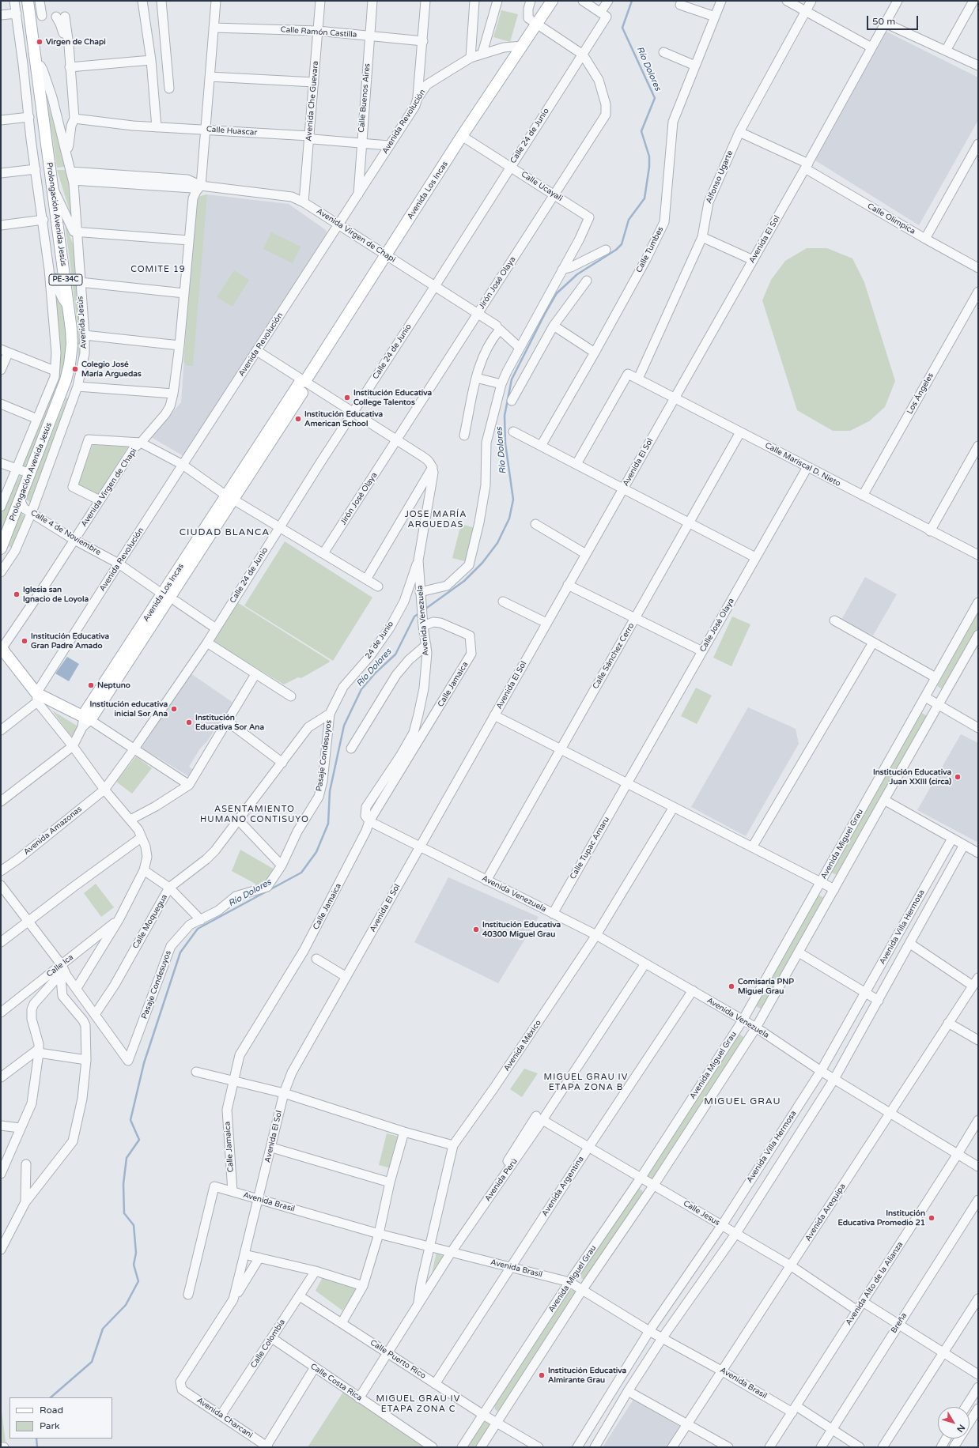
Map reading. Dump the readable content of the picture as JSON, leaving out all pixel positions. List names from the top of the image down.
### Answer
{
  "streets": {
    "main road": ["Avenida Los Incas", "Prolongación Avenida Jesús", "PE-34C"],
    "street": [
      "Calle Ramón Castilla",
      "Calle Buenos Aires",
      "Avenida Che Guevara",
      "Avenida Revolución",
      "Calle Huascar",
      "Calle 24 de Junio",
      "Alfonso Ugarte",
      "Calle Ucayali",
      "Calle Olímpica",
      "Avenida Virgen de Chapi",
      "Avenida El Sol",
      "Calle Tumbes",
      "Jirón José Olaya",
      "Avenida Jesús",
      "Los Ángeles",
      "Calle Mariscal D. Nieto",
      "Calle 4 de Noviembre",
      "Avenida Venezuela",
      "Calle José Olaya",
      "24 de Junio",
      "Calle Sánchez Cerro",
      "Calle Jamaica",
      "Pasaje Condesuyos",
      "Avenida Amazonas",
      "Avenida Miguel Grau",
      "Calle Tupac Amaru",
      "Calle Moquegua",
      "Avenida Villa Hermosa",
      "Calle Ica",
      "Avenida México",
      "Avenida Perú",
      "Avenida Argentina",
      "Avenida Brasil",
      "Avenida Arequipa",
      "Calle Jesus",
      "Avenida Alto de la Alianza",
      "Breña",
      "Calle Colombia",
      "Calle Puerto Rico",
      "Calle Costa Rica",
      "Avenida Charcani"
    ]
  },
  "crossings": [
    ["Calle Ramón Castilla", "Calle Buenos Aires"],
    ["Calle Ramón Castilla", "Avenida Che Guevara"],
    ["Calle Buenos Aires", "Avenida Revolución"],
    ["Calle Buenos Aires", "Calle Huascar"],
    ["Avenida Che Guevara", "Calle Huascar"],
    ["Avenida Che Guevara", "Avenida Virgen de Chapi"],
    ["Avenida Revolución", "Calle Huascar"],
    ["Avenida Revolución", "Avenida Los Incas"],
    ["Avenida Revolución", "Avenida Virgen de Chapi"],
    ["Avenida Revolución", "Calle 4 de Noviembre"],
    ["Calle 24 de Junio", "Calle Ucayali"],
    ["Calle 24 de Junio", "Avenida Virgen de Chapi"],
    ["Calle 24 de Junio", "Jirón José Olaya"],
    ["Calle 24 de Junio", "Avenida Amazonas"],
    ["Alfonso Ugarte", "Calle Olímpica"],
    ["Alfonso Ugarte", "Calle Mariscal D. Nieto"],
    ["Calle Ucayali", "Avenida Los Incas"],
    ["Calle Ucayali", "Jirón José Olaya"],
    ["Avenida Los Incas", "Avenida Virgen de Chapi"],
    ["Avenida Los Incas", "Jirón José Olaya"],
    ["Avenida Los Incas", "Calle 4 de Noviembre"],
    ["Prolongación Avenida Jesús", "Avenida Jesús"],
    ["Prolongación Avenida Jesús", "Calle 4 de Noviembre"],
    ["Calle Olímpica", "Avenida El Sol"],
    ["Avenida Virgen de Chapi", "Jirón José Olaya"],
    ["Avenida Virgen de Chapi", "Avenida Jesús"],
    ["Avenida Virgen de Chapi", "Calle 4 de Noviembre"],
    ["Avenida El Sol", "Calle Mariscal D. Nieto"],
    ["Avenida El Sol", "Avenida Venezuela"],
    ["Avenida El Sol", "Avenida Brasil"],
    ["Avenida El Sol", "Avenida Charcani"],
    ["Avenida Jesús", "Calle 4 de Noviembre"],
    ["Los Ángeles", "Calle Mariscal D. Nieto"],
    ["Calle Mariscal D. Nieto", "Calle José Olaya"],
    ["Calle Mariscal D. Nieto", "Calle Sánchez Cerro"],
    ["Avenida Venezuela", "24 de Junio"],
    ["Avenida Venezuela", "Calle Sánchez Cerro"],
    ["Avenida Venezuela", "Calle Jamaica"],
    ["Avenida Venezuela", "Avenida Miguel Grau"],
    ["Avenida Venezuela", "Calle Tupac Amaru"],
    ["Avenida Venezuela", "Avenida Villa Hermosa"],
    ["Avenida Venezuela", "Avenida México"],
    ["Avenida Venezuela", "Avenida Argentina"],
    ["Avenida Venezuela", "Avenida Arequipa"],
    ["Avenida Venezuela", "Avenida Alto de la Alianza"],
    ["Calle José Olaya", "Calle Tupac Amaru"],
    ["24 de Junio", "Pasaje Condesuyos"],
    ["24 de Junio", "Calle Moquegua"],
    ["Calle Jamaica", "Avenida Brasil"],
    ["Pasaje Condesuyos", "Calle Moquegua"],
    ["Avenida Miguel Grau", "Avenida Brasil"],
    ["Avenida Miguel Grau", "Calle Jesus"],
    ["Avenida Miguel Grau", "Calle Puerto Rico"],
    ["Avenida Villa Hermosa", "Avenida Brasil"],
    ["Avenida Villa Hermosa", "Calle Jesus"],
    ["Avenida México", "Avenida Perú"],
    ["Avenida México", "Avenida Brasil"],
    ["Avenida Perú", "Avenida Brasil"],
    ["Avenida Perú", "Calle Jesus"],
    ["Avenida Perú", "Calle Puerto Rico"],
    ["Avenida Perú", "Calle Costa Rica"],
    ["Avenida Argentina", "Avenida Brasil"],
    ["Avenida Argentina", "Calle Jesus"],
    ["Avenida Argentina", "Calle Puerto Rico"],
    ["Avenida Brasil", "Avenida Arequipa"],
    ["Avenida Brasil", "Avenida Alto de la Alianza"],
    ["Avenida Brasil", "Breña"],
    ["Avenida Arequipa", "Calle Jesus"],
    ["Calle Jesus", "Avenida Alto de la Alianza"],
    ["Calle Colombia", "Calle Puerto Rico"],
    ["Calle Colombia", "Calle Costa Rica"],
    ["Calle Colombia", "Avenida Charcani"]
  ],
  "districts": [
    "COMITE 19",
    "JOSE MARÍA ARGUEDAS",
    "CIUDAD BLANCA",
    "ASENTAMIENTO HUMANO CONTISUYO",
    "MIGUEL GRAU IV ETAPA ZONA B",
    "MIGUEL GRAU",
    "MIGUEL GRAU IV ETAPA ZONA C"
  ],
  "water": ["Río Dolores"],
  "places": [
    "Virgen de Chapi",
    "Colegio José María Arguedas",
    "Institución Educativa College Talentos",
    "Institución Educativa American School",
    "Iglesia san Ignacio de Loyola",
    "Institución Educativa Gran Padre Amado",
    "Neptuno",
    "Institución educativa inicial Sor Ana",
    "Institución Educativa Sor Ana",
    "Institución Educativa Juan XXIII (circa)",
    "Institución Educativa 40300 Miguel Grau",
    "Comisaría PNP Miguel Grau",
    "Institución Educativa Promedio 21",
    "Institución Educativa Almirante Grau"
  ],
  "legend": ["Road", "Park"],
  "scale_bar": "50 m",
  "north": "bottom right"
}
